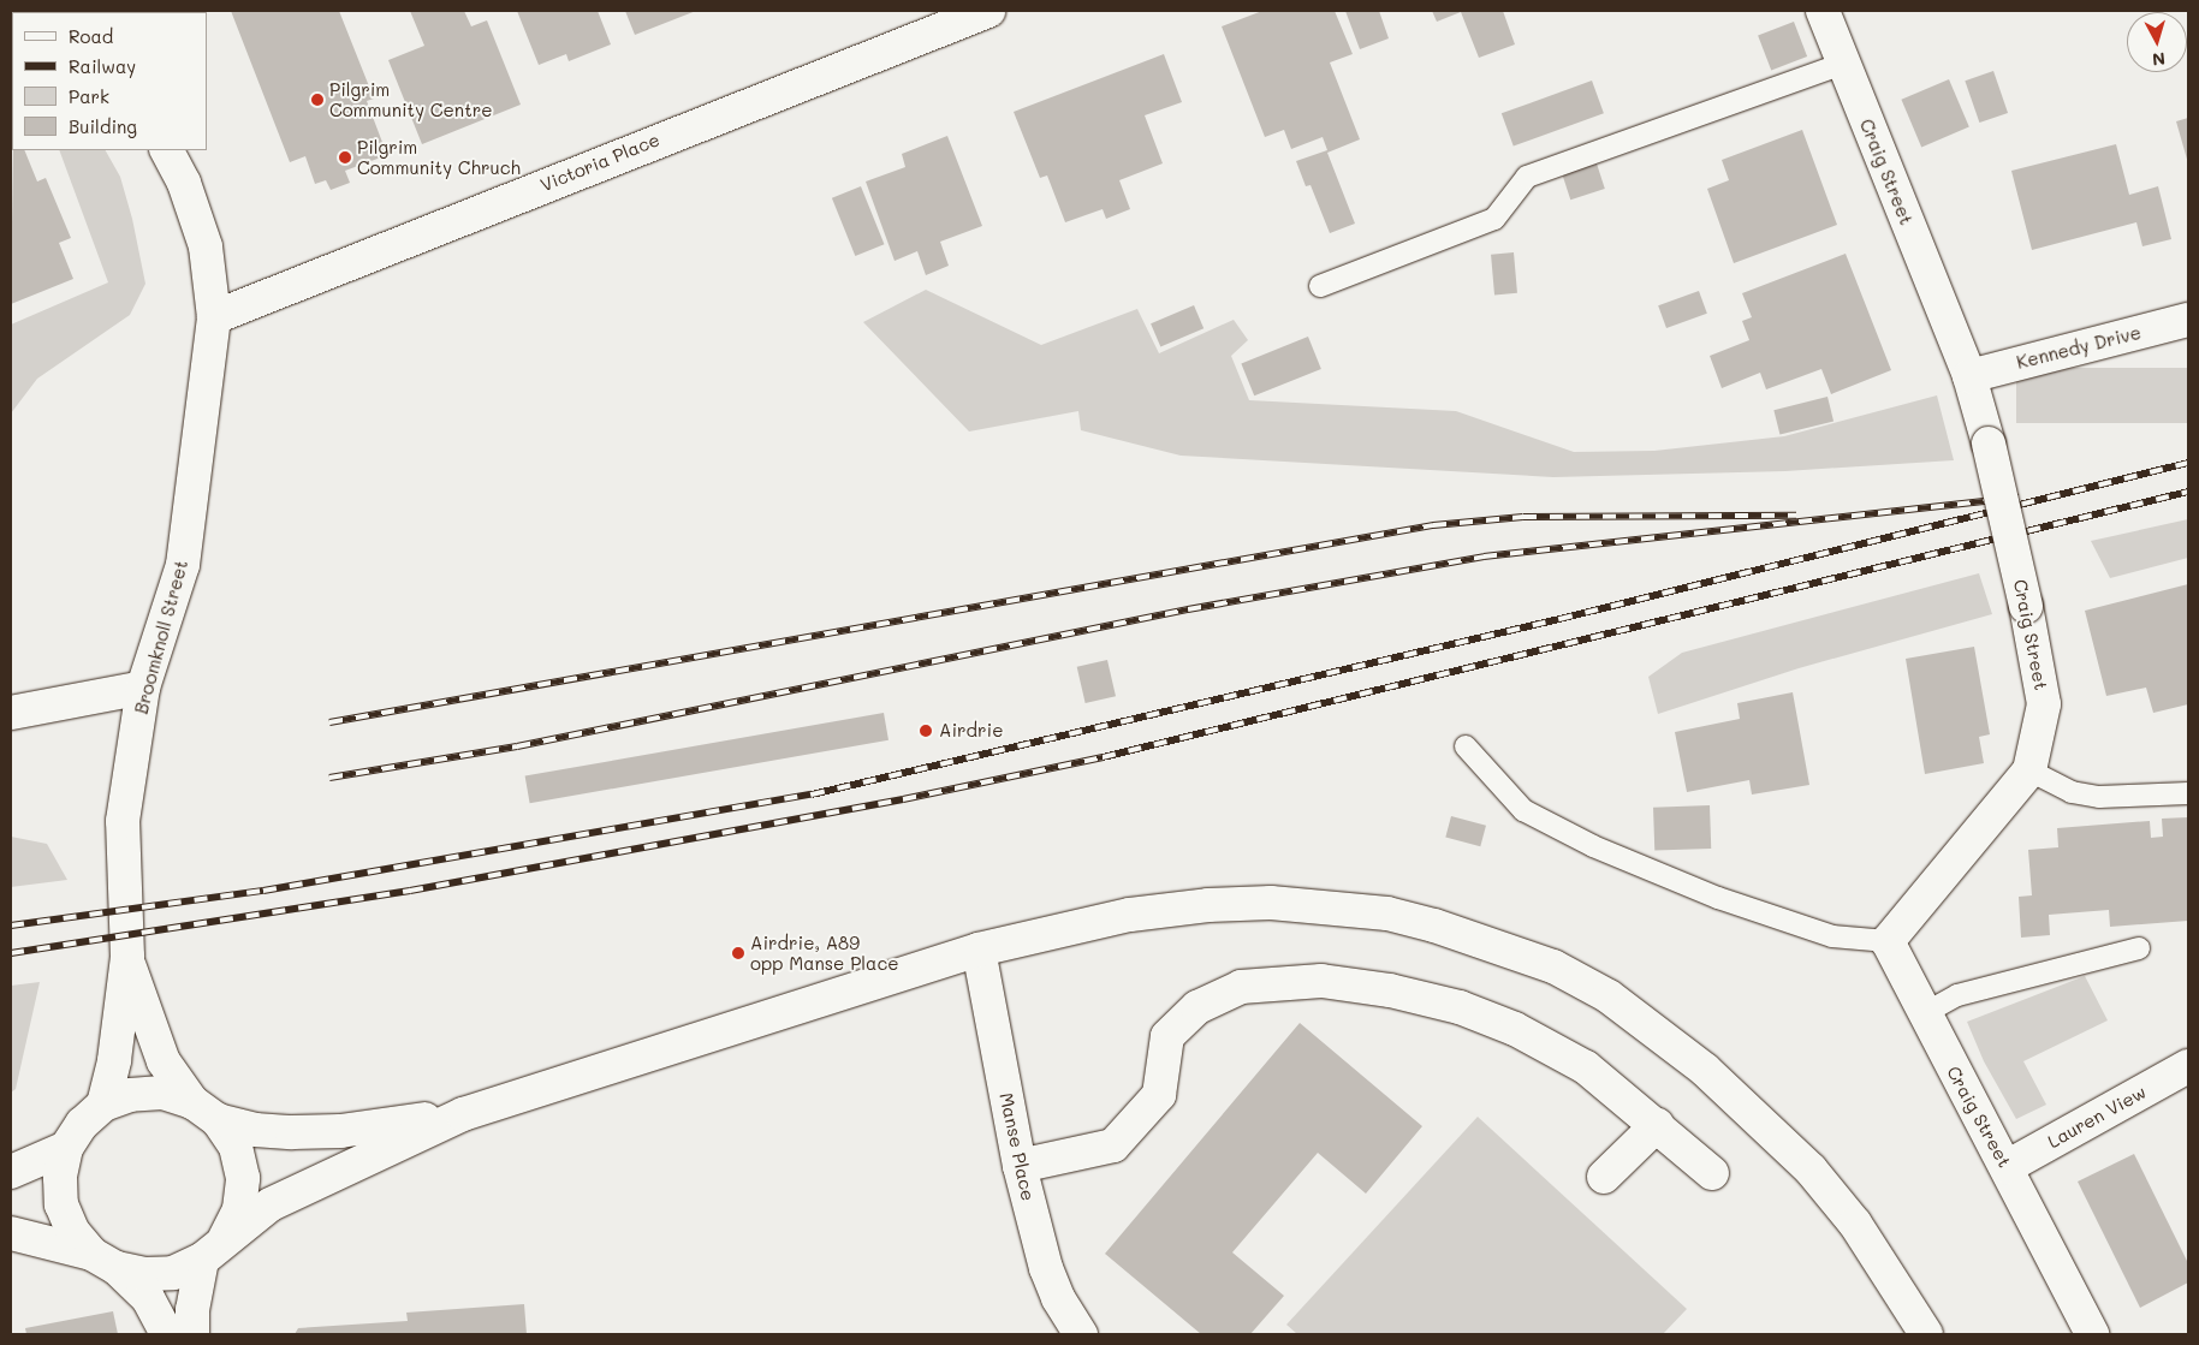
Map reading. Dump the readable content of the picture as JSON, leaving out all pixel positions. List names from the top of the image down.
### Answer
{
  "streets": {
    "street": [
      "Victoria Place",
      "Craig Street",
      "Kennedy Drive",
      "Broomknoll Street",
      "Lauren View",
      "Manse Place"
    ]
  },
  "crossings": [
    ["Victoria Place", "Broomknoll Street"],
    ["Craig Street", "Kennedy Drive"],
    ["Craig Street", "Lauren View"]
  ],
  "places": [
    "Pilgrim Community Centre",
    "Pilgrim Community Chruch",
    "Airdrie",
    "Airdrie, A89 opp Manse Place"
  ],
  "legend": [
    "Road",
    "Railway",
    "Park",
    "Building"
  ],
  "north": "bottom"
}
